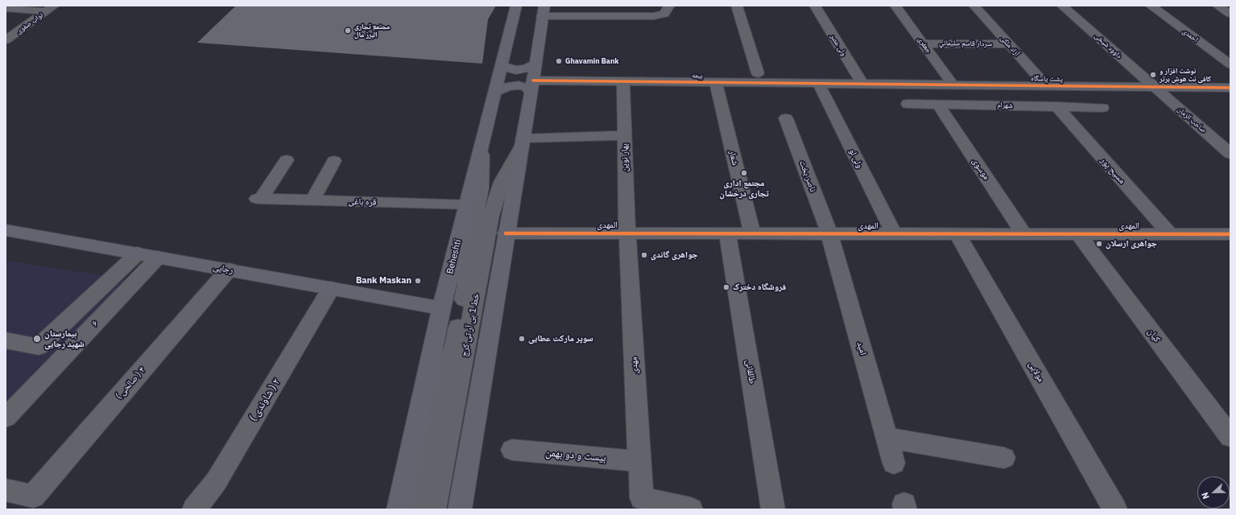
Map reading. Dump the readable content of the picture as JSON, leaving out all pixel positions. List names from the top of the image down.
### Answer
{
  "streets": {
    "main road": ["Beheshti", "رجایی"],
    "street": [
      "نواب صفوی",
      "احمدی",
      "سردار قاسم سليماني",
      "ولی عصر",
      "جعفری",
      "آزاد ملکی",
      "داوود شیخی",
      "بیمه",
      "پشت پاسگاه",
      "شهرام",
      "صاحب الزمان",
      "بهار نوین",
      "شعار",
      "ولی لو",
      "موسوی",
      "مسیح پور",
      "ناصر بخت",
      "قره باغی",
      "المهدی",
      "۶",
      "خط 1 بی آر تی کرج",
      "کیان",
      "امید",
      "مهدی",
      "طالقانی",
      "مولایی",
      "( صالحی ) ۴",
      "( شاوندی ) ۲",
      "بیست و دو بهمن"
    ]
  },
  "crossings": [
    ["سردار قاسم سليماني", "جعفری"],
    ["سردار قاسم سليماني", "آزاد ملکی"],
    ["ولی عصر", "بیمه"],
    ["ولی عصر", "پشت پاسگاه"],
    ["جعفری", "پشت پاسگاه"],
    ["آزاد ملکی", "پشت پاسگاه"],
    ["داوود شیخی", "پشت پاسگاه"],
    ["داوود شیخی", "صاحب الزمان"],
    ["بیمه", "پشت پاسگاه"],
    ["بیمه", "بهار نوین"],
    ["بیمه", "شعار"],
    ["بیمه", "ولی لو"],
    ["پشت پاسگاه", "صاحب الزمان"],
    ["شهرام", "موسوی"],
    ["شهرام", "مسیح پور"],
    ["بهار نوین", "المهدی"],
    ["بهار نوین", "مهدی"],
    ["شعار", "المهدی"],
    ["ولی لو", "المهدی"],
    ["موسوی", "المهدی"],
    ["مسیح پور", "المهدی"],
    ["ناصر بخت", "المهدی"],
    ["ناصر بخت", "امید"],
    ["قره باغی", "Beheshti"],
    ["المهدی", "کیان"],
    ["المهدی", "امید"],
    ["المهدی", "مهدی"],
    ["المهدی", "طالقانی"],
    ["المهدی", "مولایی"],
    ["Beheshti", "رجایی"],
    ["Beheshti", "خط 1 بی آر تی کرج"],
    ["رجایی", "۶"],
    ["رجایی", "( صالحی ) ۴"],
    ["رجایی", "( شاوندی ) ۲"],
    ["مهدی", "بیست و دو بهمن"]
  ],
  "places": [
    "مجتمع تجاری البرز مال",
    "Ghavamin Bank",
    "نوشت افزار و کافی نت هوش برتر",
    "مجتمع اداری تجاری درخشان",
    "جواهری ارسلان",
    "جواهری گاندی",
    "Bank Maskan",
    "فروشگاه دخترک",
    "بیمارستان شهید رجایی",
    "سوپر مارکت عطایی"
  ],
  "north": "left"
}
